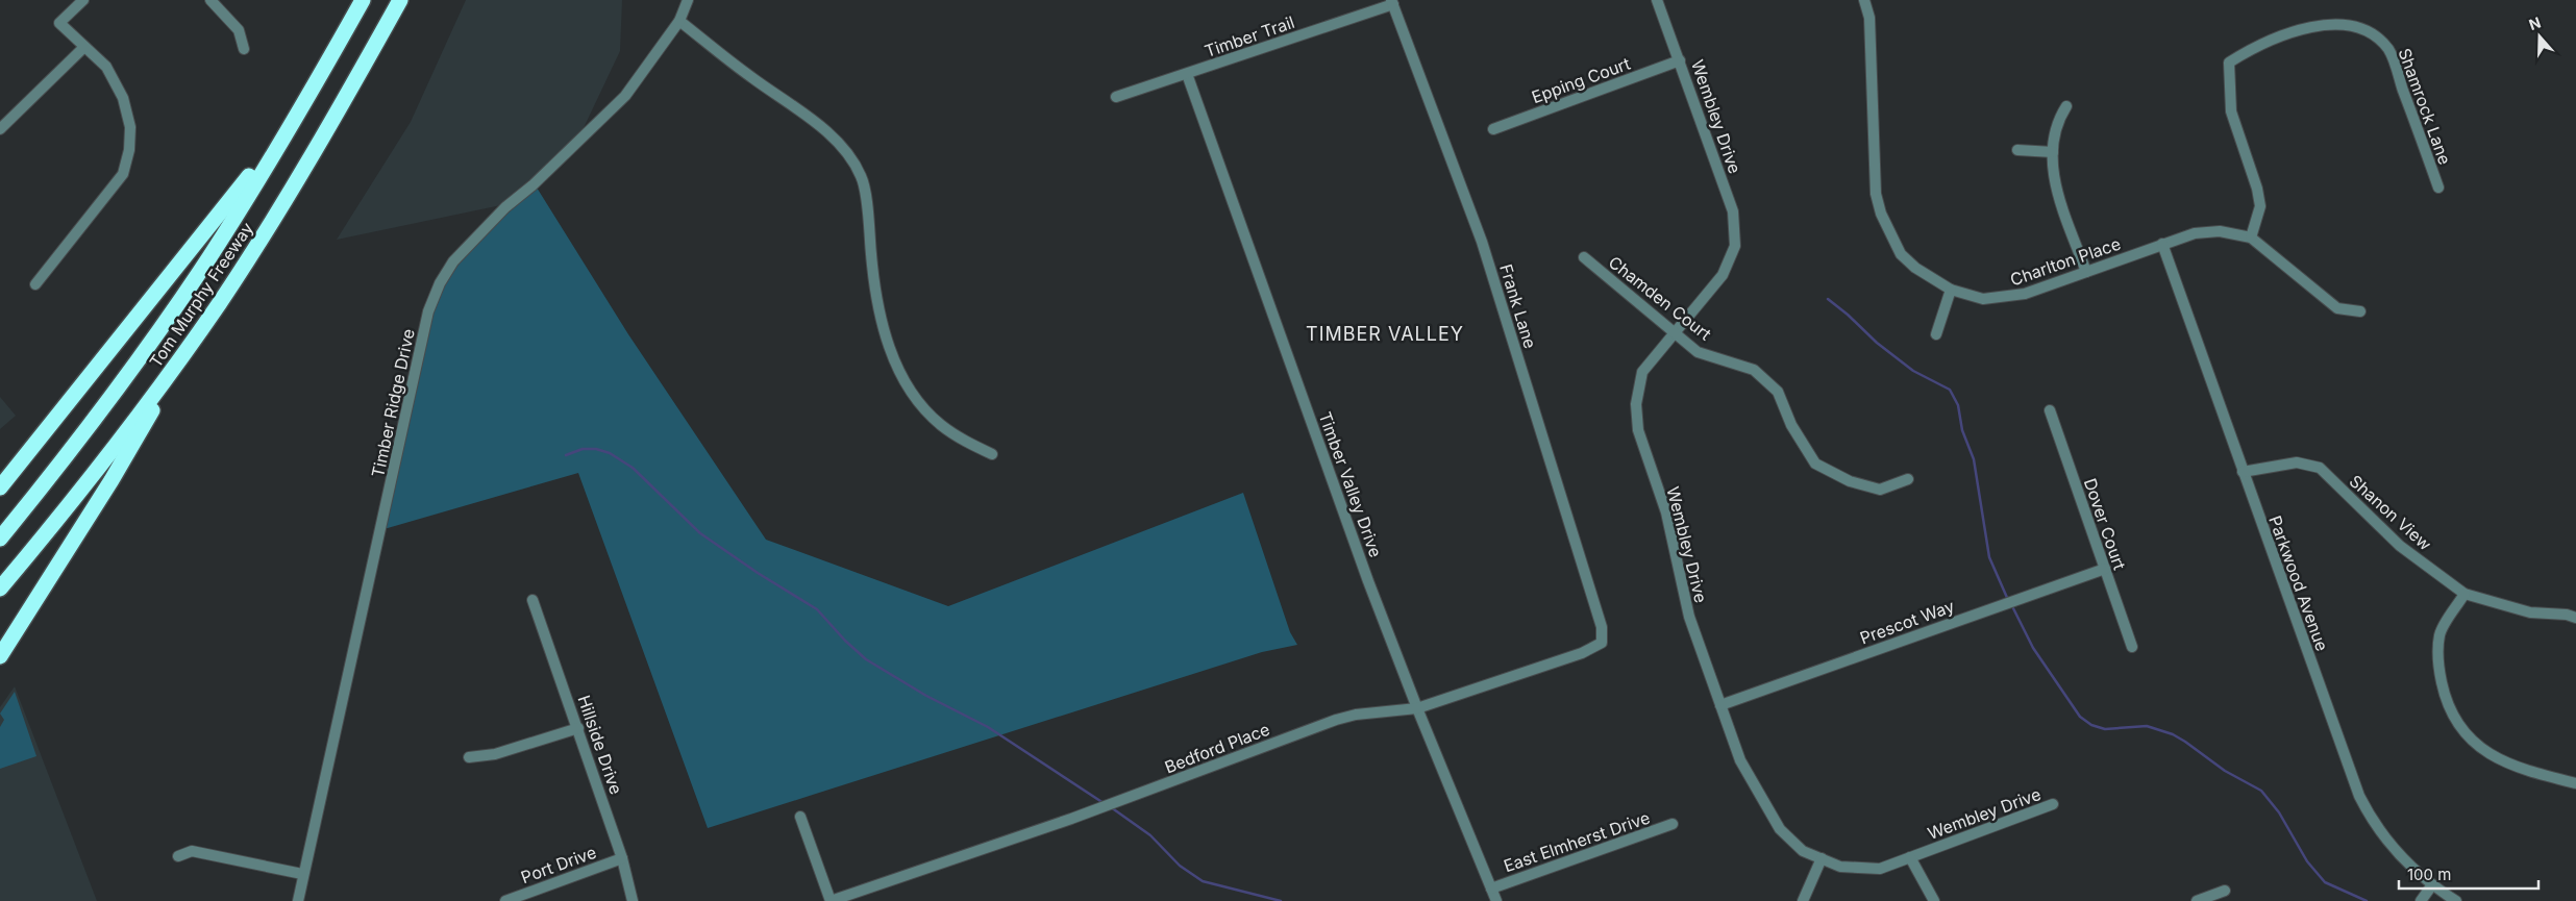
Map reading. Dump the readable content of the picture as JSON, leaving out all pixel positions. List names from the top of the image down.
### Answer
{
  "streets": {
    "highway": ["Tom Murphy Freeway"],
    "street": [
      "Timber Trail",
      "Epping Court",
      "Shamrock Lane",
      "Wembley Drive",
      "Charlton Place",
      "Chamden Court",
      "Frank Lane",
      "Timber Ridge Drive",
      "Timber Valley Drive",
      "Shanon View",
      "Dover Court",
      "Parkwood Avenue",
      "Prescot Way",
      "Hillside Drive",
      "Bedford Place",
      "East Elmherst Drive",
      "Port Drive"
    ]
  },
  "crossings": [
    ["Timber Trail", "Frank Lane"],
    ["Timber Trail", "Timber Valley Drive"],
    ["Epping Court", "Wembley Drive"],
    ["Shamrock Lane", "Charlton Place"],
    ["Wembley Drive", "Chamden Court"],
    ["Wembley Drive", "Prescot Way"],
    ["Charlton Place", "Parkwood Avenue"],
    ["Frank Lane", "Bedford Place"],
    ["Timber Valley Drive", "Bedford Place"],
    ["Timber Valley Drive", "East Elmherst Drive"],
    ["Shanon View", "Parkwood Avenue"],
    ["Dover Court", "Prescot Way"],
    ["Hillside Drive", "Port Drive"]
  ],
  "districts": ["TIMBER VALLEY"],
  "scale_bar": "100 m",
  "north": "top"
}
